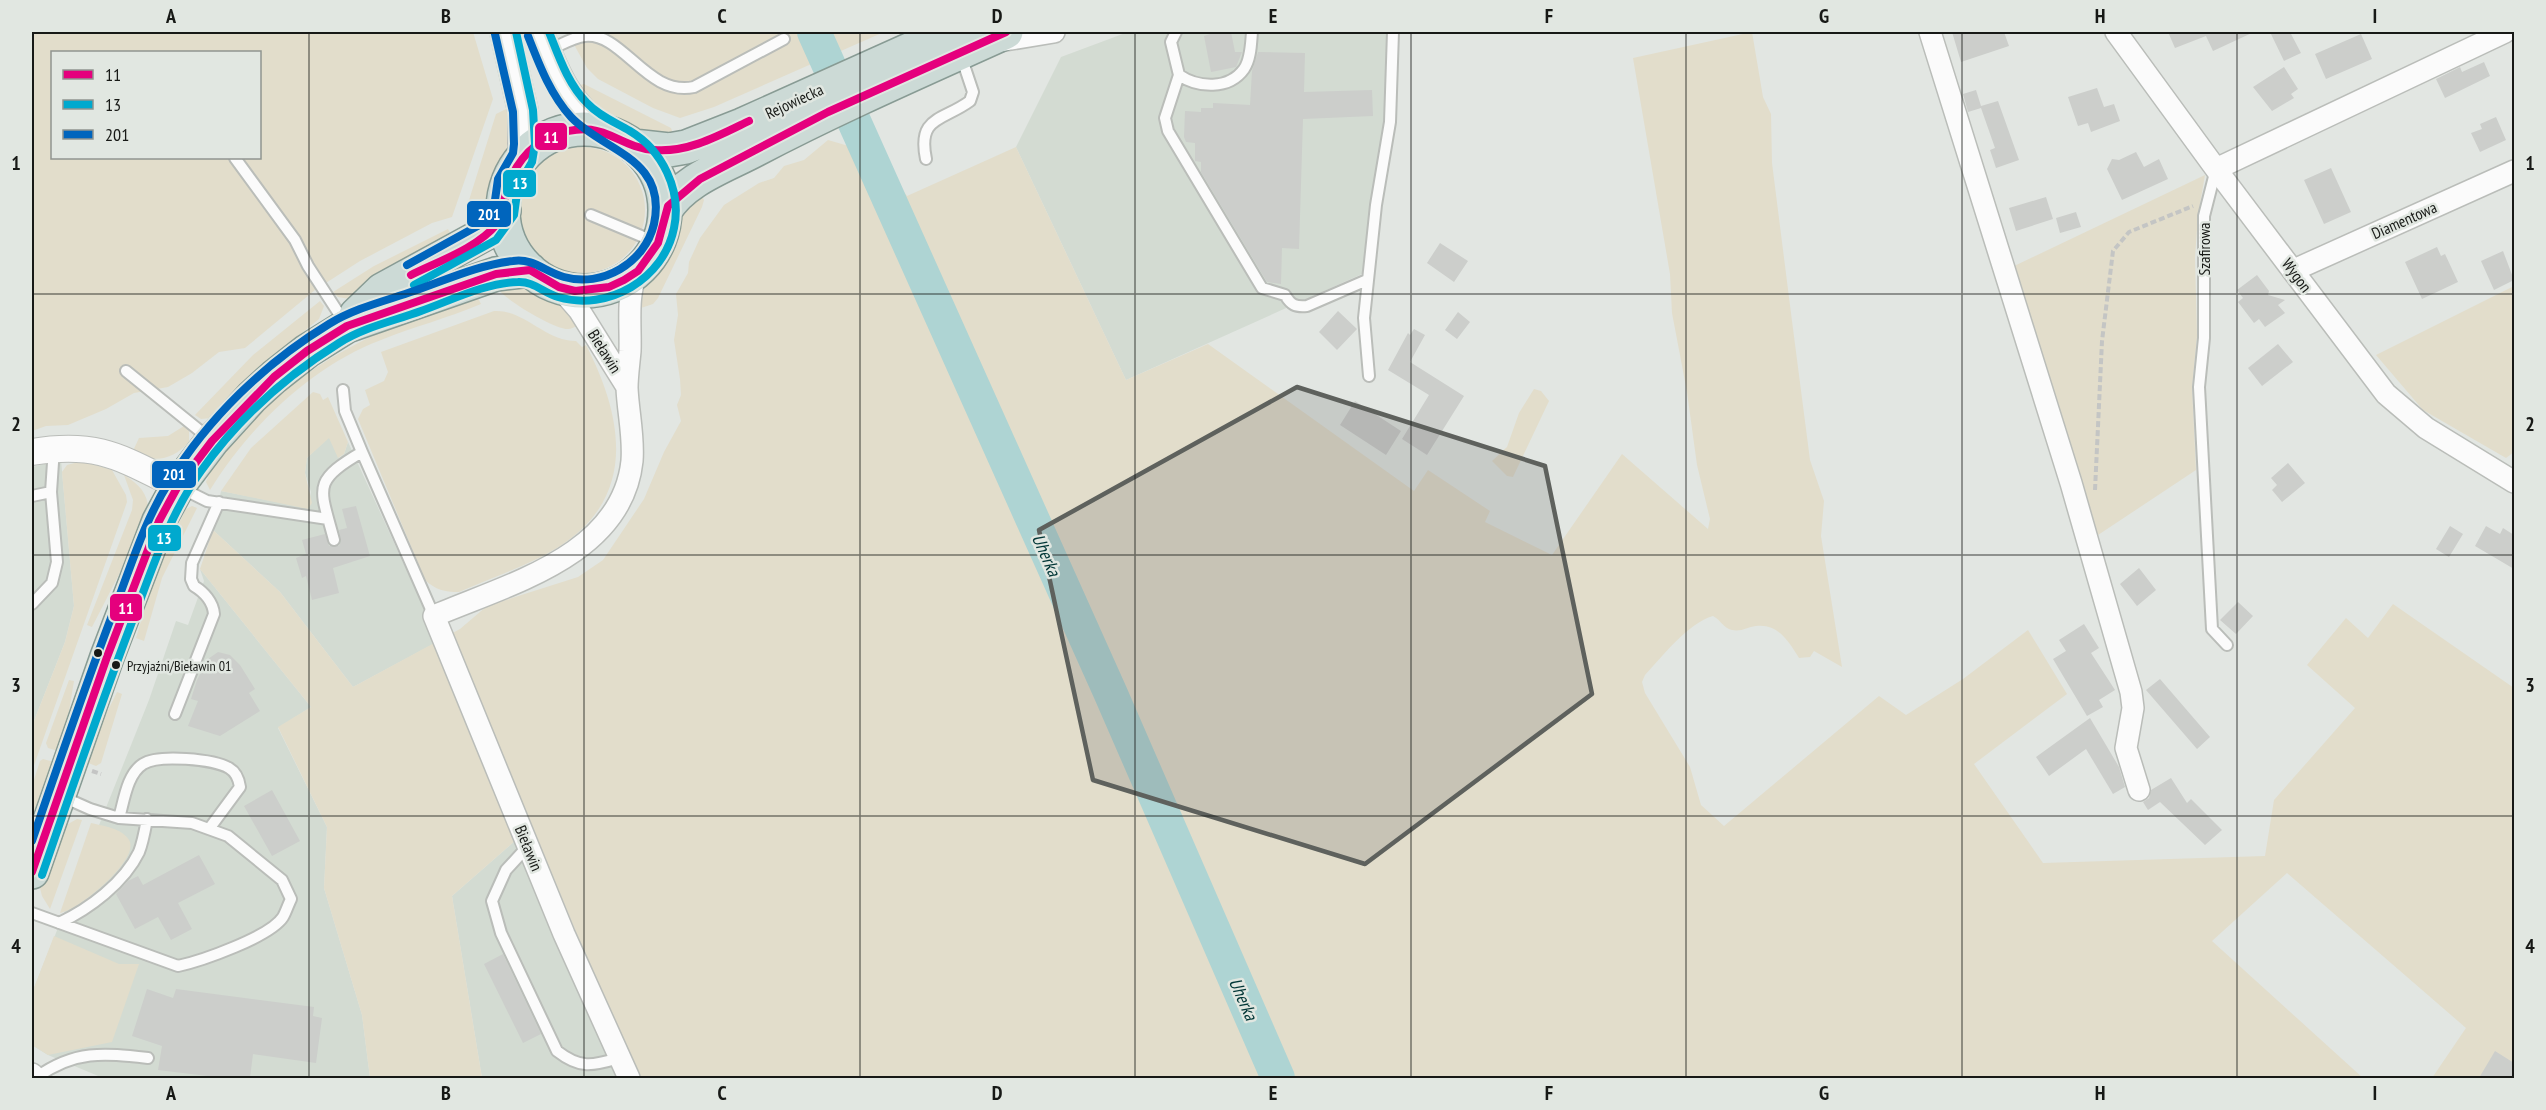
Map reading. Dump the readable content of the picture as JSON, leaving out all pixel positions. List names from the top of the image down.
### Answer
{
  "streets": {
    "highway": ["Rejowiecka"],
    "street": ["Diamentowa", "Wygon", "Bieławin"],
    "lane": ["Szafirowa"]
  },
  "crossings": [
    ["Rejowiecka", "Bieławin"],
    ["Diamentowa", "Wygon"],
    ["Szafirowa", "Wygon"]
  ],
  "water": ["Uherka"],
  "places": ["Przyjaźni/Bieławin 01"],
  "lines": ["transit line 11", "transit line 13", "transit line 201"],
  "legend": ["11", "13", "201"],
  "grid": {
    "columns": [
      "A",
      "B",
      "C",
      "D",
      "E",
      "F",
      "G",
      "H",
      "I"
    ],
    "rows": [
      "1",
      "2",
      "3",
      "4"
    ]
  }
}
